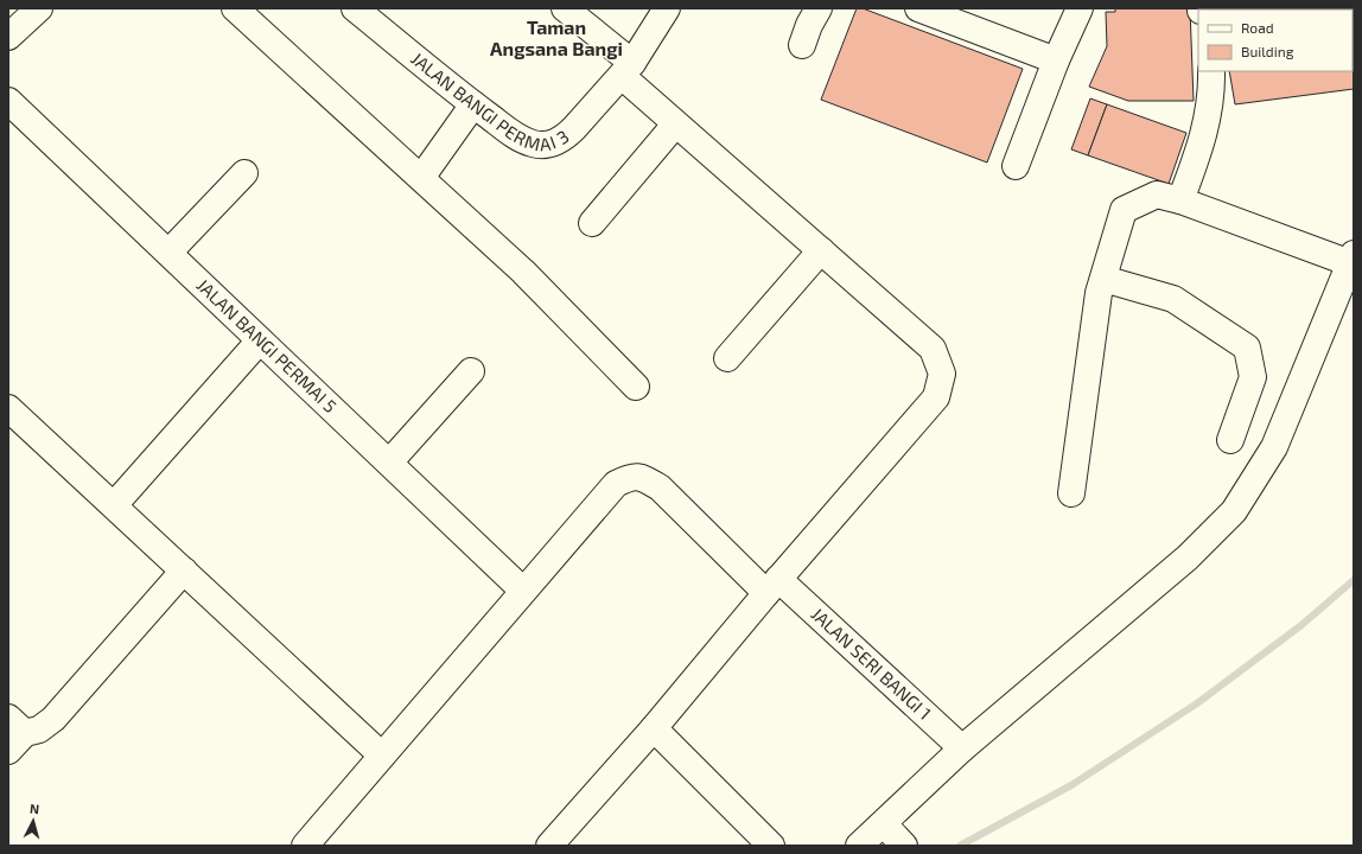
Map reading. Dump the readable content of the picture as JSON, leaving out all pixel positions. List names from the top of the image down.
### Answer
{
  "streets": {
    "street": ["JALAN BANGI PERMAI 3", "JALAN BANGI PERMAI 5", "JALAN SERI BANGI 1"]
  },
  "crossings": [
    ["JALAN BANGI PERMAI 5", "JALAN SERI BANGI 1"]
  ],
  "districts": ["Taman Angsana Bangi"],
  "legend": ["Road", "Building"],
  "north": "top"
}
